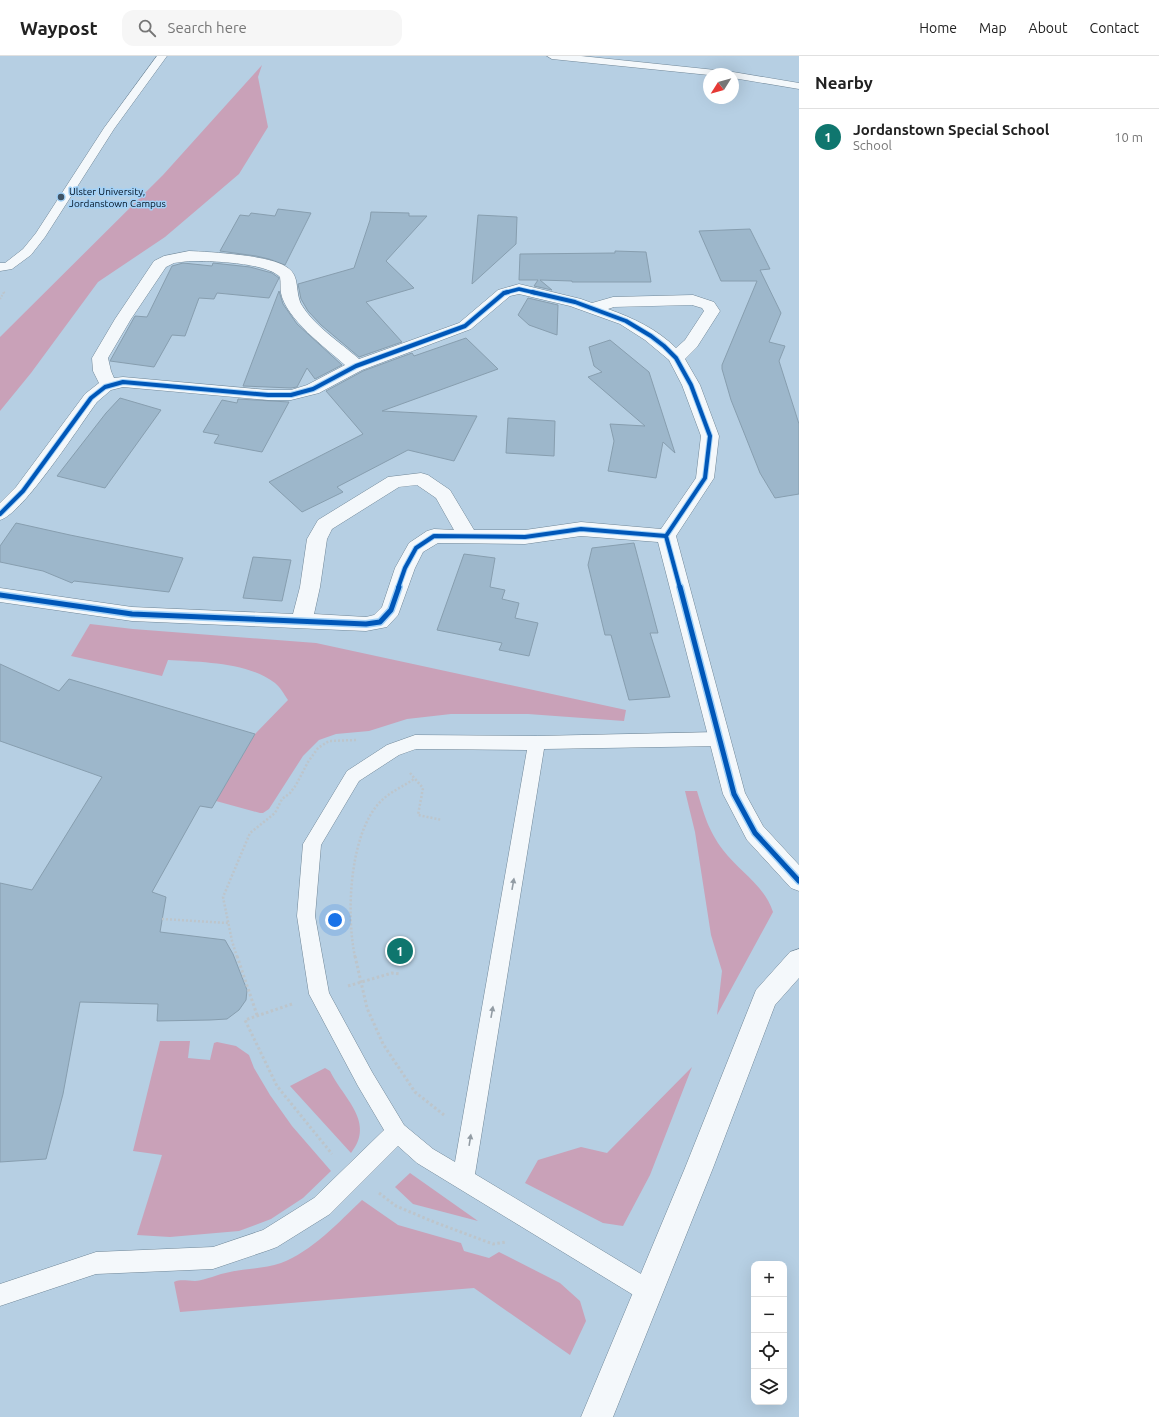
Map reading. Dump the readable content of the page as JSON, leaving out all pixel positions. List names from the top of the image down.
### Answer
{
  "places": ["Ulster University, Jordanstown Campus"],
  "north": "bottom left",
  "page": {
    "header": "Waypost",
    "search": "Search here",
    "nav": [
      "Home",
      "Map",
      "About",
      "Contact"
    ],
    "heading": "Nearby",
    "list": [
      {
        "mark": "1",
        "name": "Jordanstown Special School",
        "note": "School",
        "value": "10 m"
      }
    ],
    "pins": "1",
    "map_buttons": ["+", "−"]
  }
}
